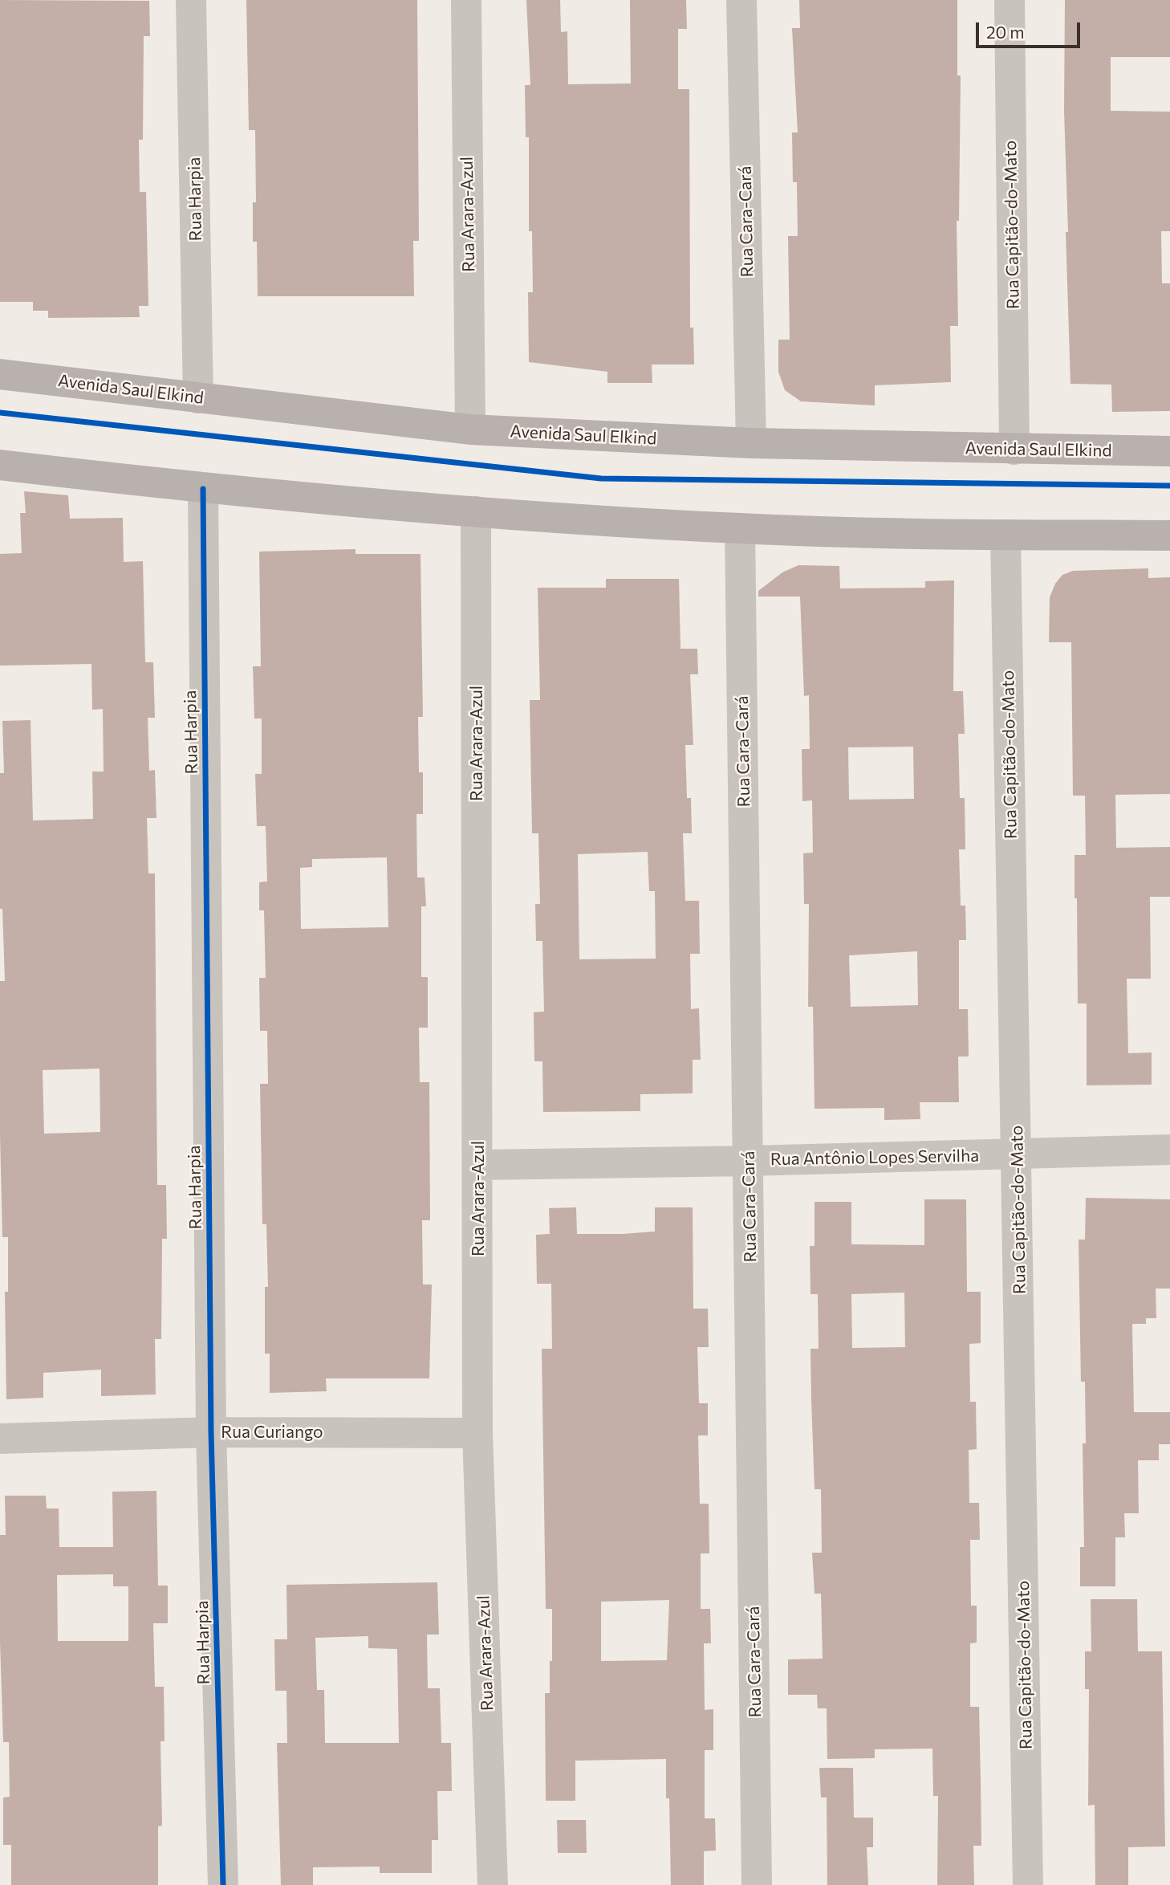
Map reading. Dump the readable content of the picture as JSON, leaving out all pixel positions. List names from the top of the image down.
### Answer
{
  "streets": {
    "main road": ["Avenida Saul Elkind"],
    "street": [
      "Rua Harpia",
      "Rua Arara-Azul",
      "Rua Cara-Cará",
      "Rua Capitão-do-Mato",
      "Rua Antônio Lopes Servilha",
      "Rua Curiango"
    ]
  },
  "crossings": [
    ["Rua Harpia", "Avenida Saul Elkind"],
    ["Rua Harpia", "Rua Curiango"],
    ["Rua Arara-Azul", "Avenida Saul Elkind"],
    ["Rua Arara-Azul", "Rua Antônio Lopes Servilha"],
    ["Rua Arara-Azul", "Rua Curiango"],
    ["Rua Cara-Cará", "Avenida Saul Elkind"],
    ["Rua Cara-Cará", "Rua Antônio Lopes Servilha"],
    ["Rua Capitão-do-Mato", "Avenida Saul Elkind"],
    ["Rua Capitão-do-Mato", "Rua Antônio Lopes Servilha"]
  ],
  "scale_bar": "20 m"
}
